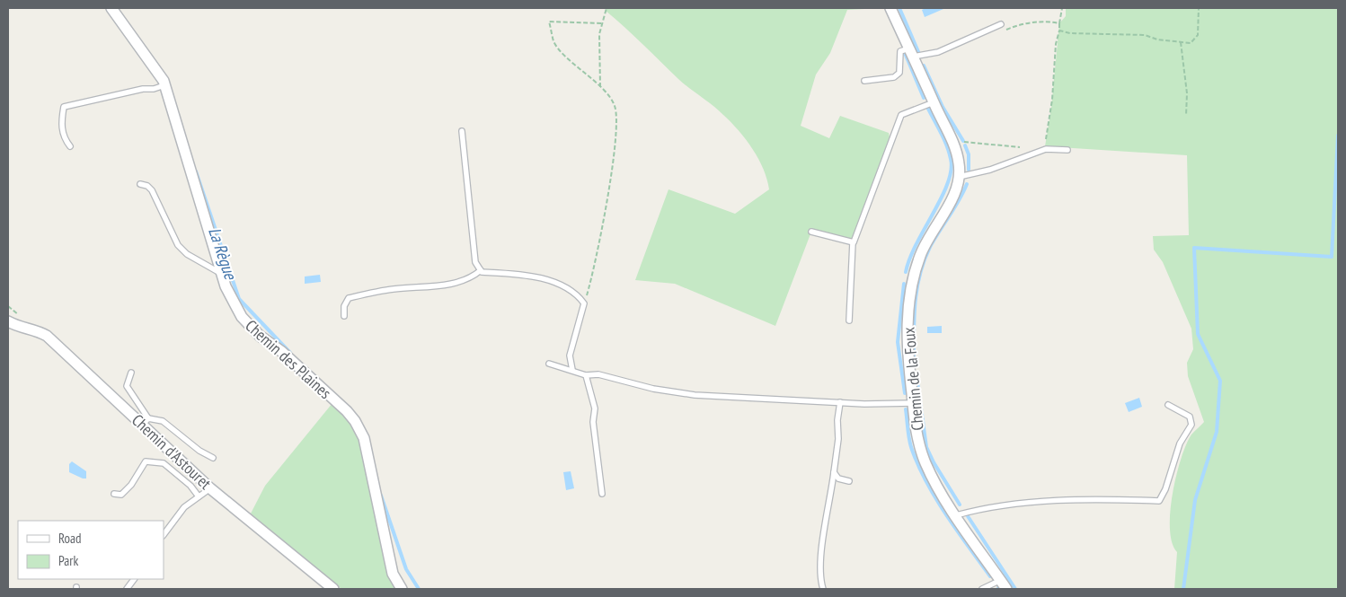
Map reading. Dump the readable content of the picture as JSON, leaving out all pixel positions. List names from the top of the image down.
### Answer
{
  "streets": {
    "street": ["Chemin des Plaines", "Chemin de la Foux", "Chemin d'Astouret"]
  },
  "water": ["La Règue"],
  "legend": ["Road", "Park"]
}
